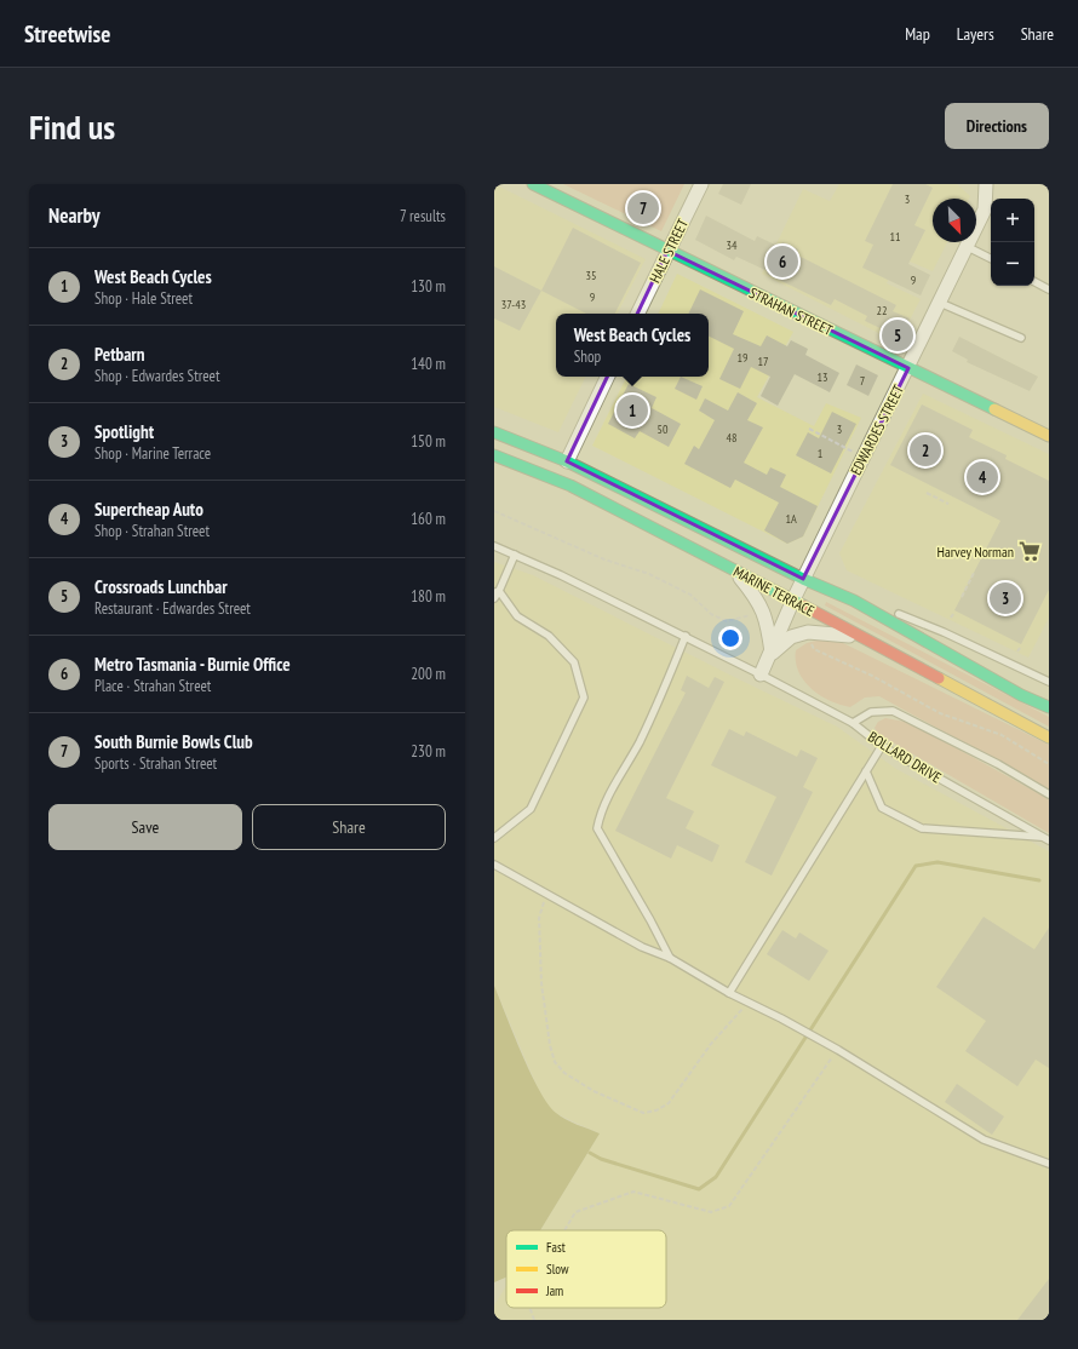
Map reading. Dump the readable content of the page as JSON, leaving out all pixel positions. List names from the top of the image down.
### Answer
{
  "streets": {
    "main road": ["STRAHAN STREET", "MARINE TERRACE"],
    "street": ["HALE STREET", "EDWARDES STREET"],
    "lane": ["BOLLARD DRIVE"]
  },
  "crossings": [
    ["HALE STREET", "STRAHAN STREET"],
    ["STRAHAN STREET", "EDWARDES STREET"],
    ["EDWARDES STREET", "MARINE TERRACE"],
    ["EDWARDES STREET", "BOLLARD DRIVE"]
  ],
  "places": {
    "supermarket": ["Harvey Norman"]
  },
  "house_numbers": [
    "3",
    "11",
    "34",
    "35",
    "9",
    "9",
    "37-43",
    "22",
    "19",
    "17",
    "13",
    "7",
    "50",
    "3",
    "48",
    "1",
    "1A"
  ],
  "legend": ["Fast", "Slow", "Jam"],
  "north": "bottom right",
  "page": {
    "header": "Streetwise",
    "nav": ["Map", "Layers", "Share"],
    "buttons": [
      "Directions",
      ["Save", "Share"]
    ],
    "title": "Find us",
    "heading": ["Nearby", "7 results"],
    "pins": [
      "7",
      "6",
      "5",
      "1",
      "2",
      "4",
      "3"
    ],
    "map_buttons": ["+", "−"],
    "list": [
      {
        "mark": "1",
        "name": "West Beach Cycles",
        "note": "Shop · Hale Street",
        "value": "130 m"
      },
      {
        "mark": "2",
        "name": "Petbarn",
        "note": "Shop · Edwardes Street",
        "value": "140 m"
      },
      {
        "mark": "3",
        "name": "Spotlight",
        "note": "Shop · Marine Terrace",
        "value": "150 m"
      },
      {
        "mark": "4",
        "name": "Supercheap Auto",
        "note": "Shop · Strahan Street",
        "value": "160 m"
      },
      {
        "mark": "5",
        "name": "Crossroads Lunchbar",
        "note": "Restaurant · Edwardes Street",
        "value": "180 m"
      },
      {
        "mark": "6",
        "name": "Metro Tasmania - Burnie Office",
        "note": "Place · Strahan Street",
        "value": "200 m"
      },
      {
        "mark": "7",
        "name": "South Burnie Bowls Club",
        "note": "Sports · Strahan Street",
        "value": "230 m"
      }
    ],
    "popup": ["West Beach Cycles", "Shop"]
  }
}
